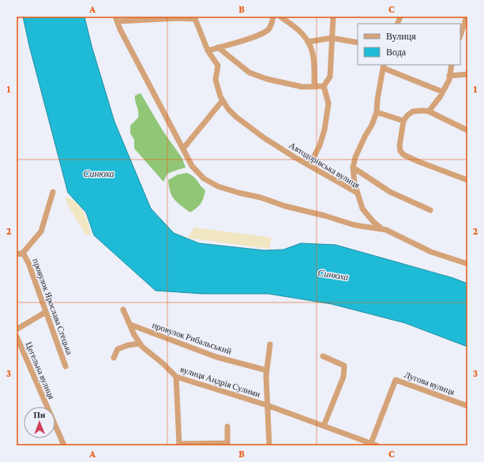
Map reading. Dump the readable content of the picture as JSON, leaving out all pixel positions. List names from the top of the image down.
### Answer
{
  "streets": {
    "street": [
      "Автодорівська вулиця",
      "провулок Ярослава Стецька",
      "провулок Рибальський",
      "Цегельна вулиця",
      "вулиця Андрія Сулими",
      "Лугова вулиця"
    ]
  },
  "crossings": [
    ["провулок Рибальський", "вулиця Андрія Сулими"],
    ["вулиця Андрія Сулими", "Лугова вулиця"]
  ],
  "water": ["Синюха"],
  "legend": ["Вулиця", "Вода"],
  "north": "top",
  "grid": {
    "columns": ["A", "B", "C"],
    "rows": ["1", "2", "3"]
  }
}
